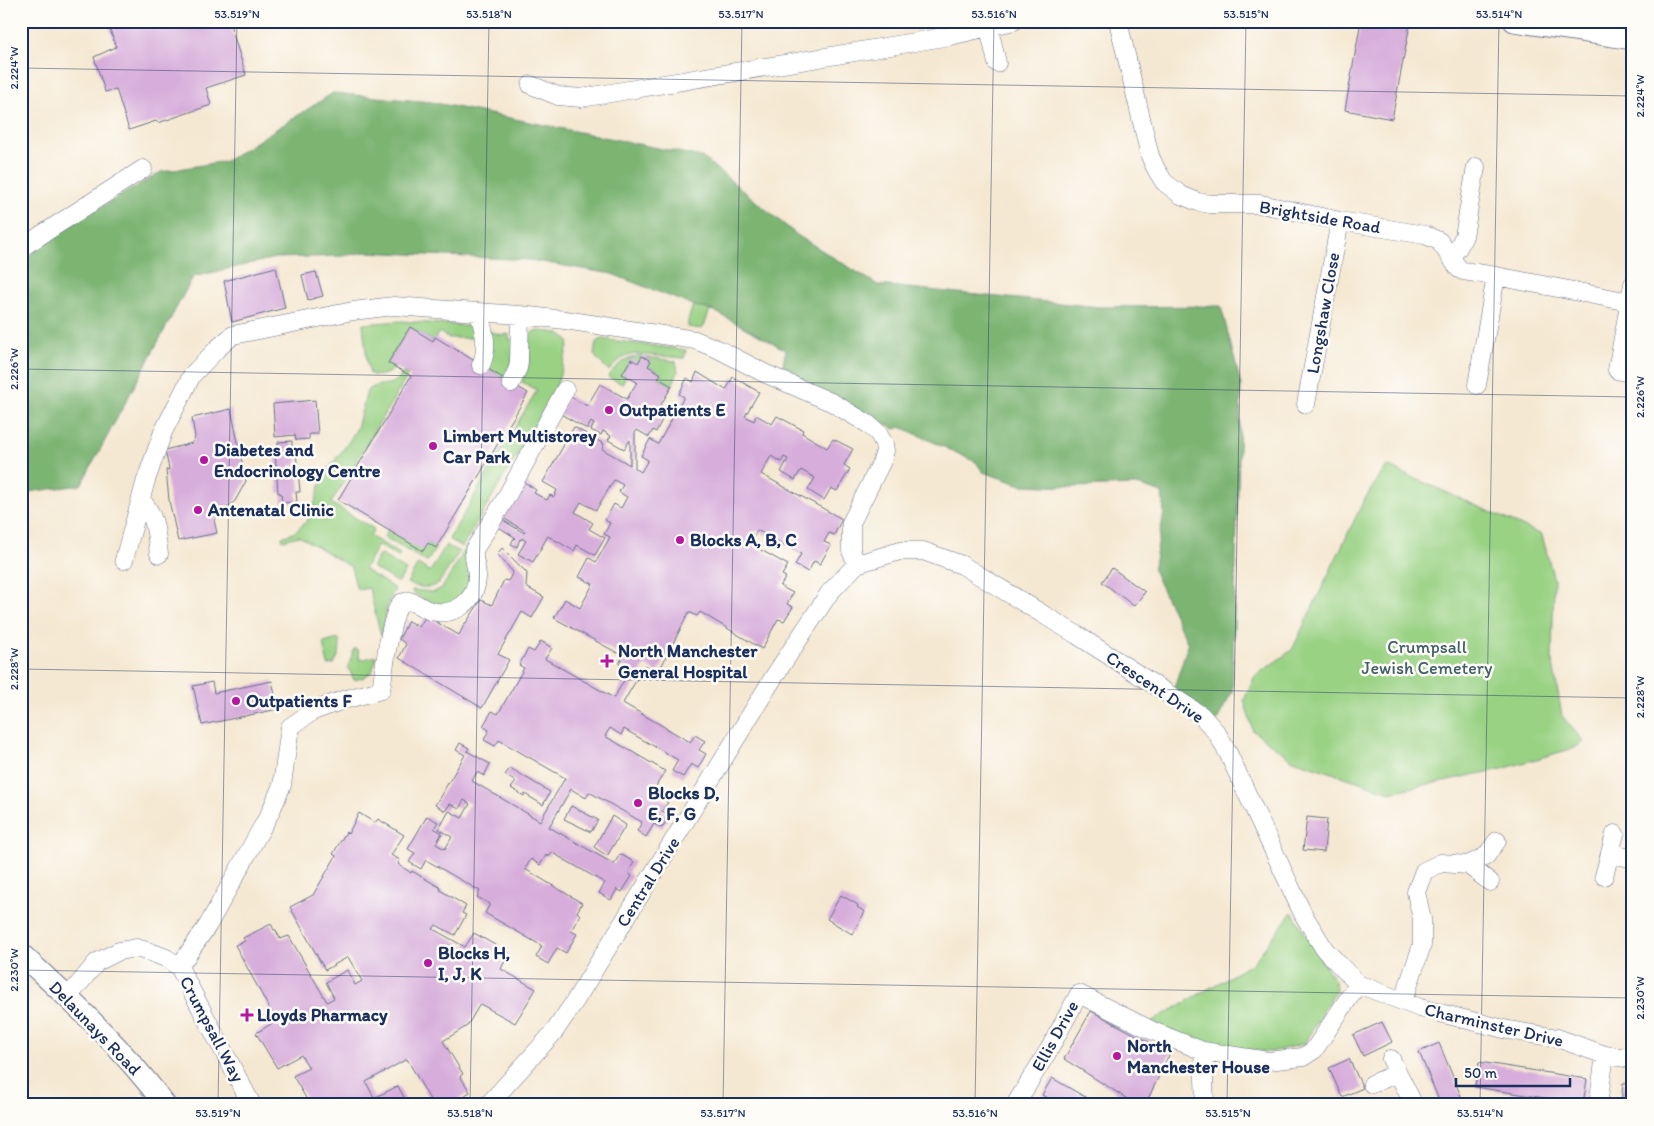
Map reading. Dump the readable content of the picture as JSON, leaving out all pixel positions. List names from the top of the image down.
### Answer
{
  "streets": {
    "street": [
      "Brightside Road",
      "Longshaw Close",
      "Crescent Drive",
      "Central Drive",
      "Charminster Drive",
      "Delaunays Road",
      "Crumpsall Way",
      "Ellis Drive"
    ]
  },
  "crossings": [
    ["Brightside Road", "Longshaw Close"],
    ["Crescent Drive", "Central Drive"],
    ["Crescent Drive", "Charminster Drive"],
    ["Delaunays Road", "Crumpsall Way"]
  ],
  "parks": ["Crumpsall Jewish Cemetery"],
  "places": {
    "other": [
      "Outpatients E",
      "Limbert Multistorey Car Park",
      "Diabetes and Endocrinology Centre",
      "Antenatal Clinic",
      "Blocks A, B, C",
      "Outpatients F",
      "Blocks D, E, F, G",
      "Blocks H, I, J, K",
      "North Manchester House"
    ],
    "health": ["North Manchester General Hospital", "Lloyds Pharmacy"]
  },
  "scale_bar": "50 m",
  "coordinates": [
    "53.519°N",
    "53.518°N",
    "53.517°N",
    "53.516°N",
    "53.515°N",
    "53.514°N",
    "2.224°W",
    "2.226°W",
    "2.228°W",
    "2.230°W"
  ]
}
